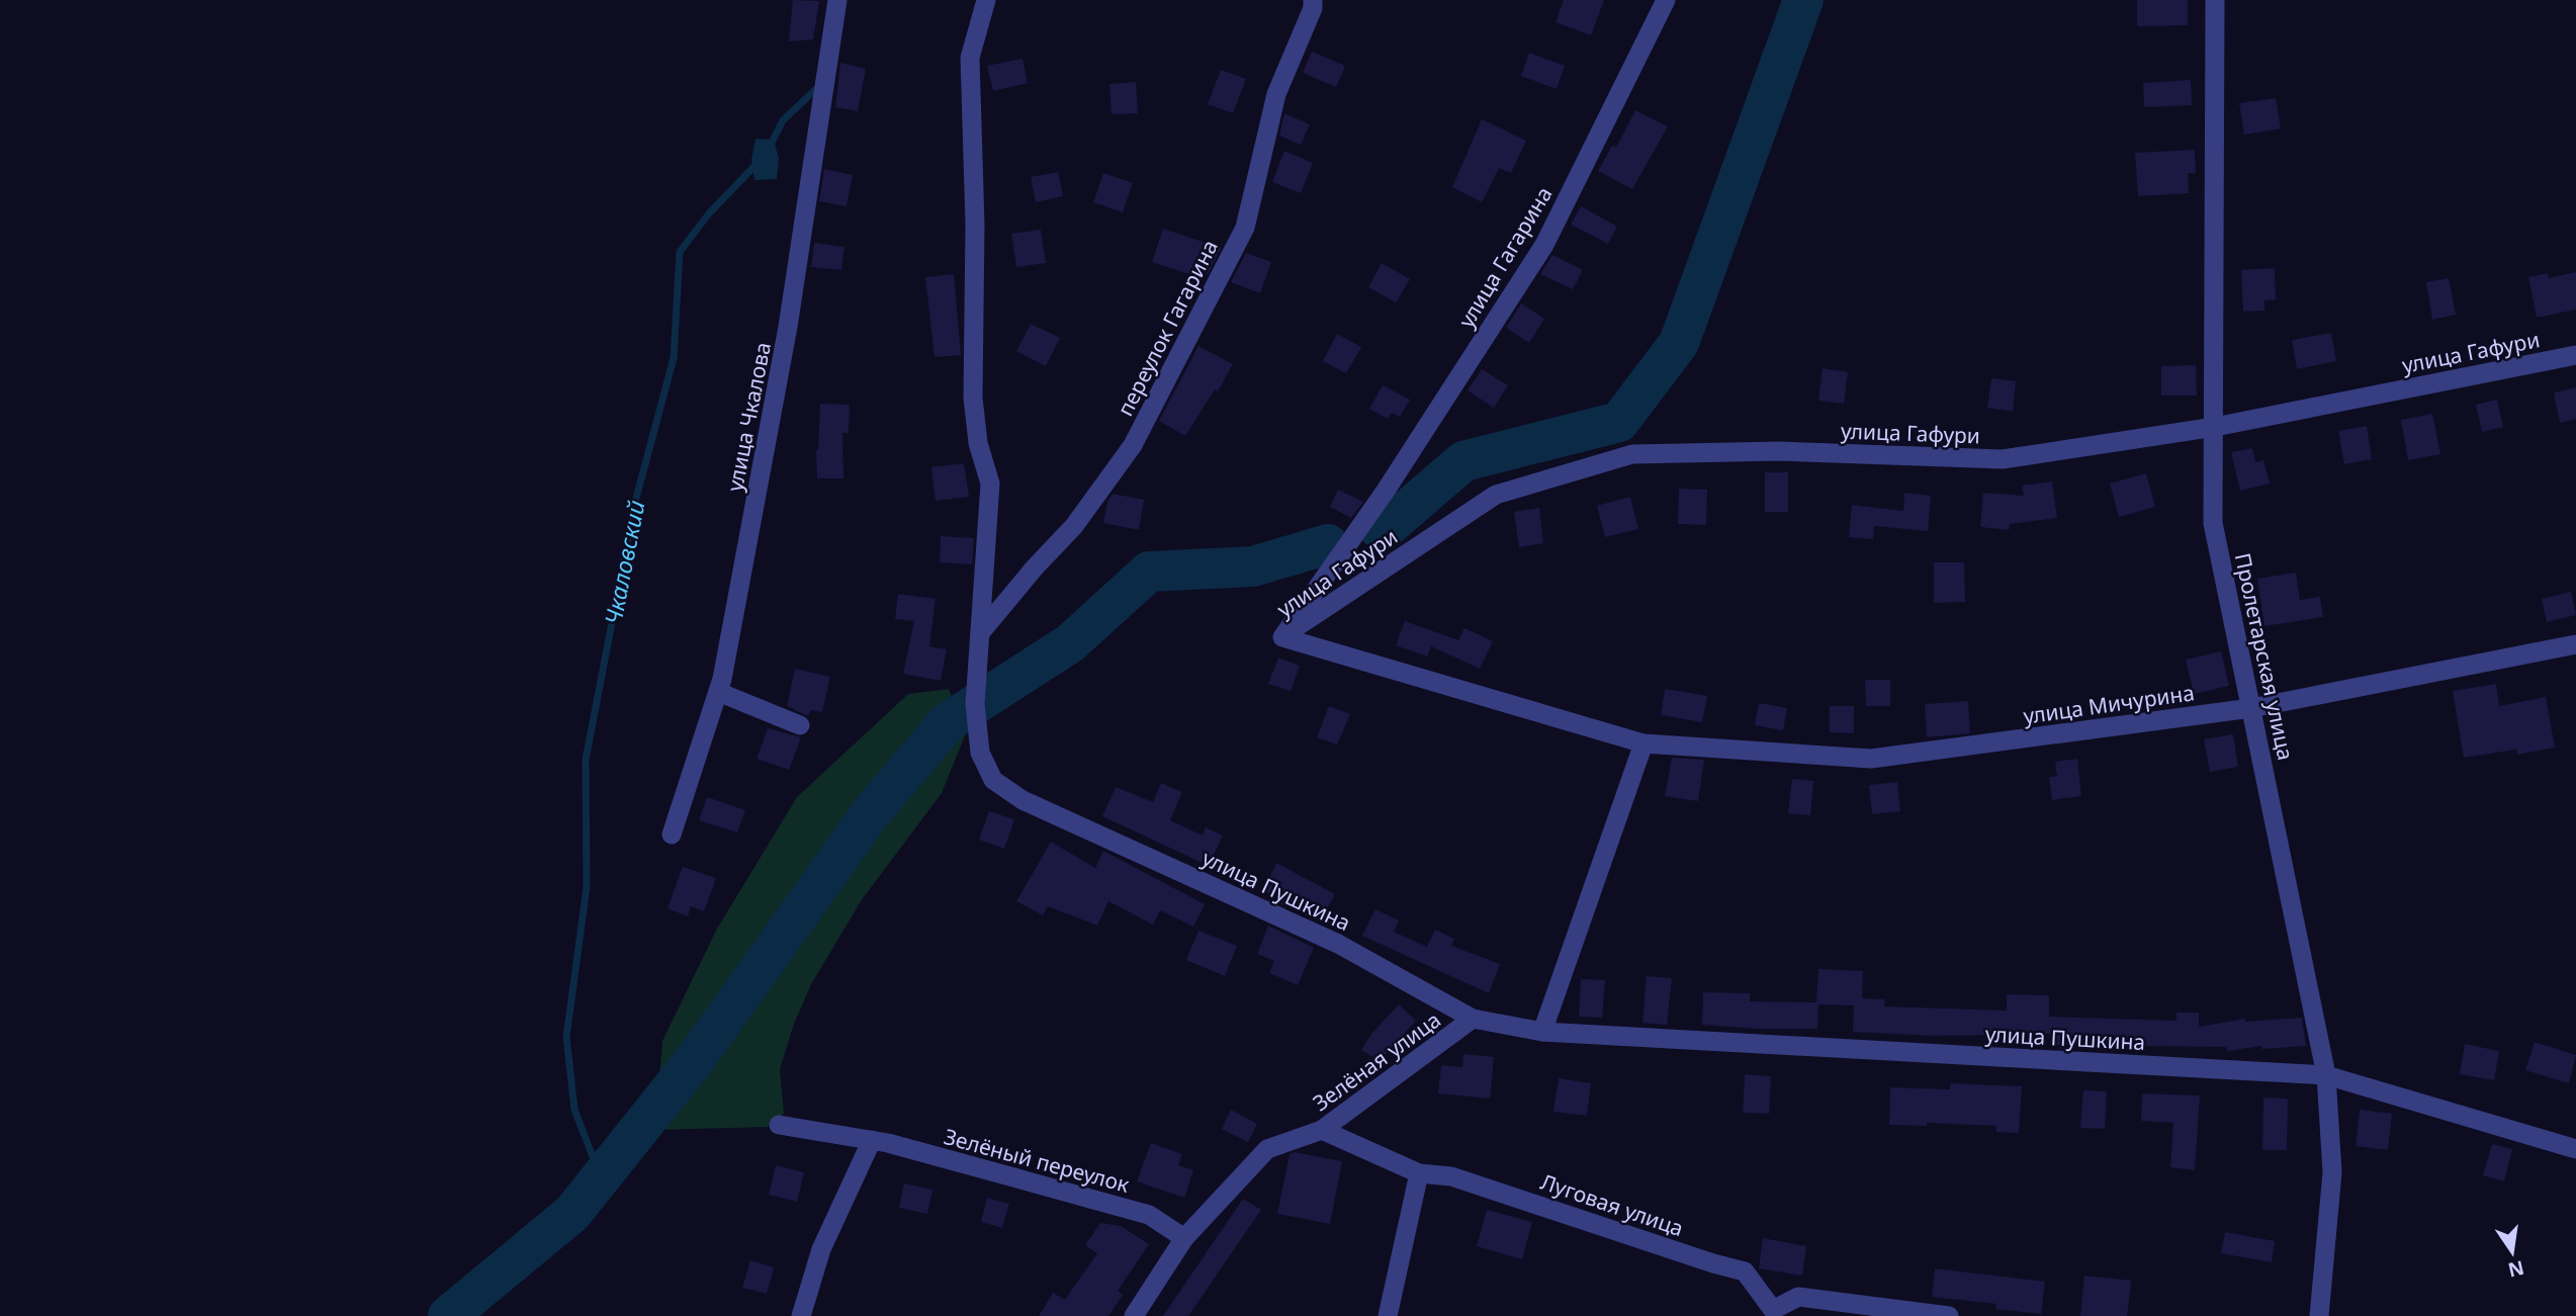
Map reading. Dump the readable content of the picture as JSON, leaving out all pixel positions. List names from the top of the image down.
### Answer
{
  "streets": {
    "street": [
      "улица Гагарина",
      "переулок Гагарина",
      "улица Гафури",
      "улица Чкалова",
      "Пролетарская улица",
      "улица Мичурина",
      "улица Пушкина",
      "Зелёная улица",
      "Зелёный переулок",
      "Луговая улица"
    ]
  },
  "crossings": [
    ["улица Гагарина", "улица Гафури"],
    ["улица Гагарина", "улица Мичурина"],
    ["переулок Гагарина", "улица Пушкина"],
    ["улица Гафури", "Пролетарская улица"],
    ["улица Гафури", "улица Мичурина"],
    ["Пролетарская улица", "улица Мичурина"],
    ["Пролетарская улица", "улица Пушкина"],
    ["улица Пушкина", "Зелёная улица"],
    ["Зелёная улица", "Зелёный переулок"],
    ["Зелёная улица", "Луговая улица"]
  ],
  "water": ["Чкаловский"],
  "north": "bottom"
}
